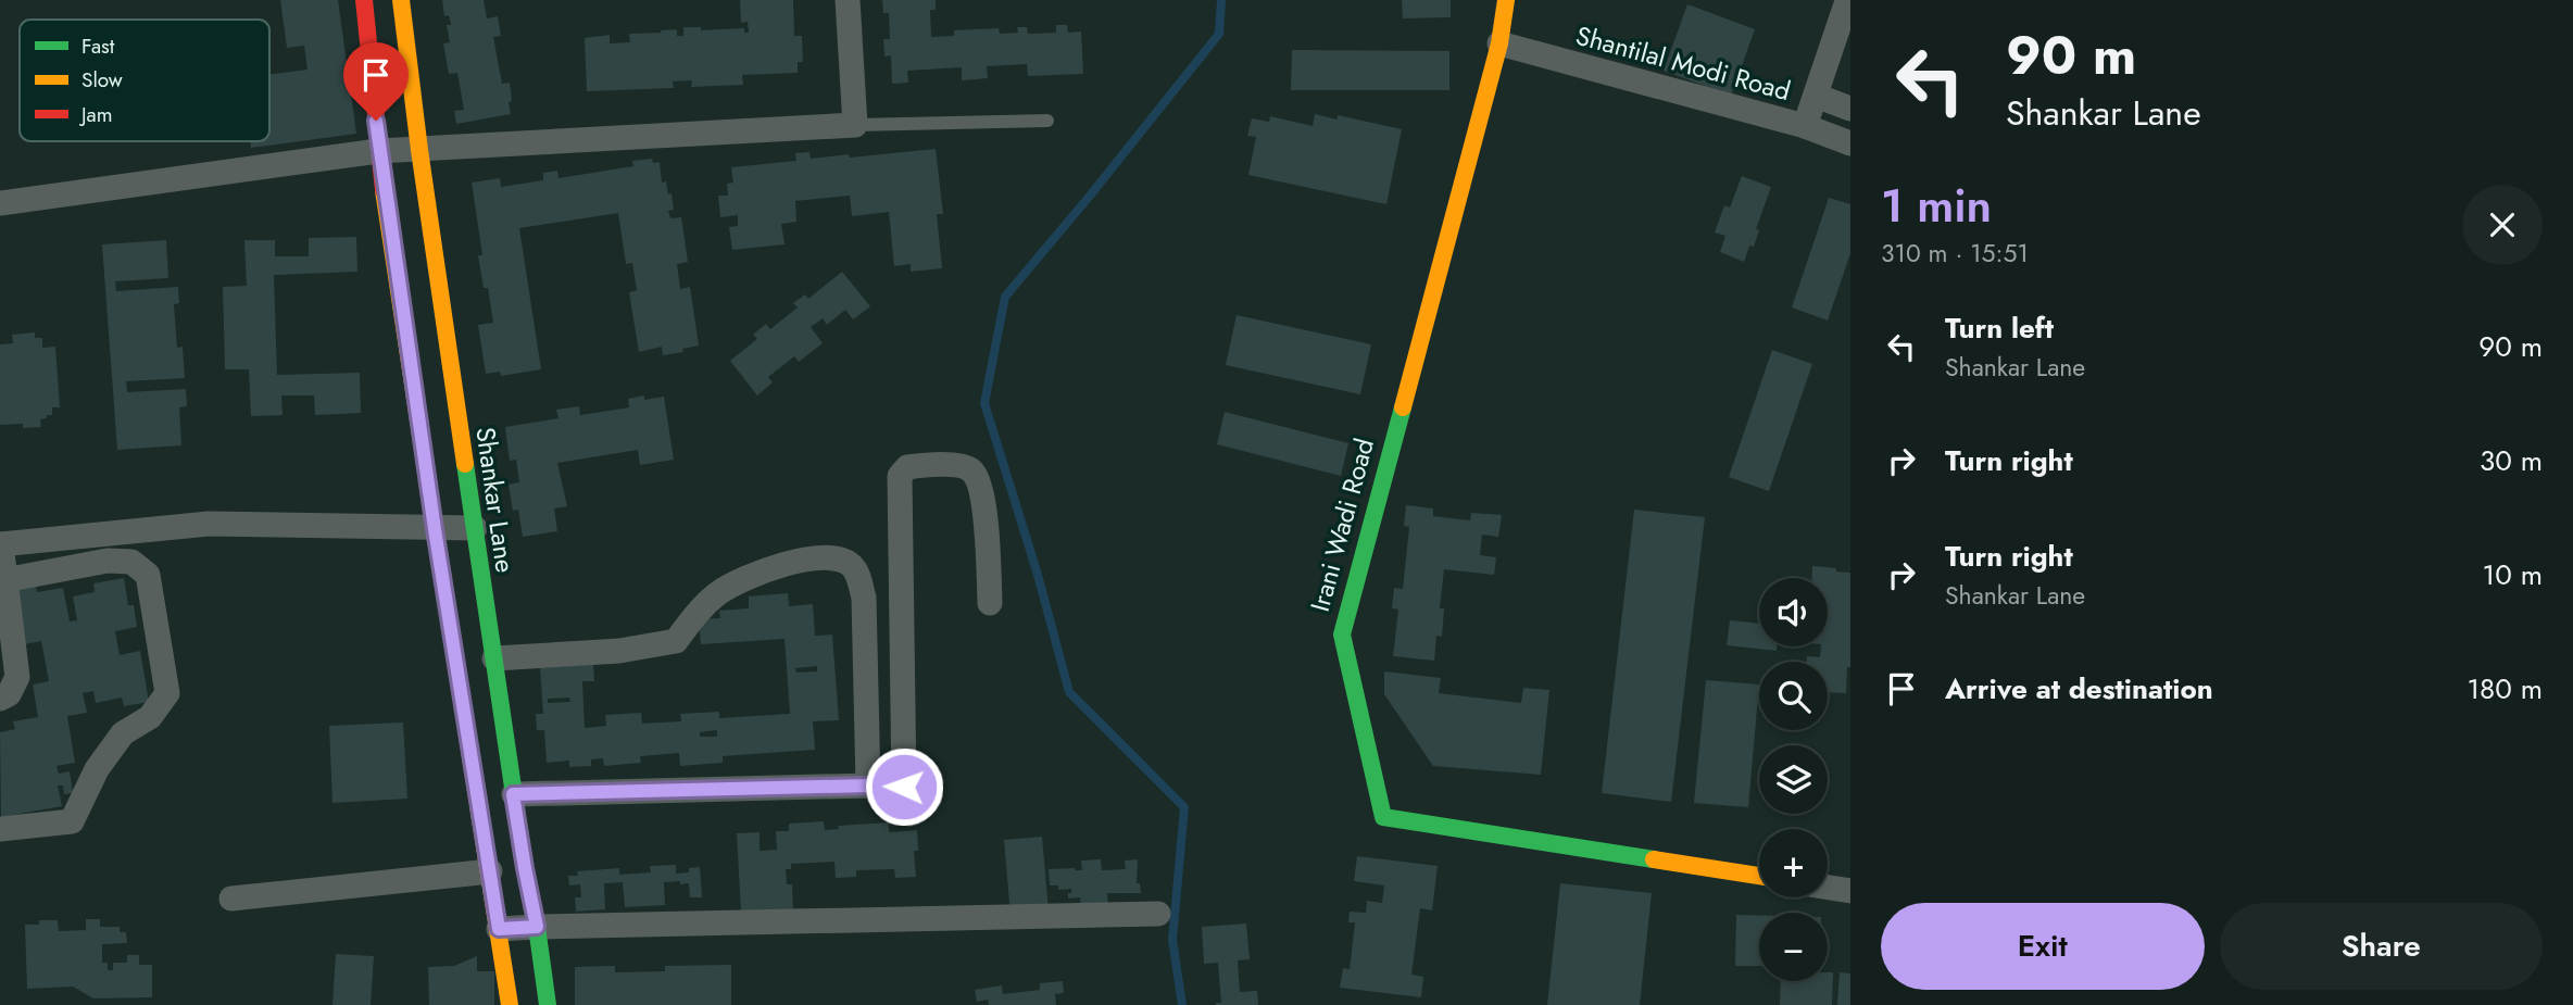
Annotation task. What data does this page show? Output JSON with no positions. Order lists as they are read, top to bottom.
{
  "streets": {
    "street": ["Shantilal Modi Road", "Shankar Lane", "Irani Wadi Road"]
  },
  "crossings": [
    ["Shantilal Modi Road", "Irani Wadi Road"]
  ],
  "legend": ["Fast", "Slow", "Jam"],
  "page": {
    "turn": ["90 m", "Shankar Lane"],
    "heading": ["1 min", "310 m · 15:51"],
    "list": [
      {
        "name": "Turn left",
        "note": "Shankar Lane",
        "value": "90 m"
      },
      {
        "name": "Turn right",
        "value": "30 m"
      },
      {
        "name": "Turn right",
        "note": "Shankar Lane",
        "value": "10 m"
      },
      {
        "name": "Arrive at destination",
        "value": "180 m"
      }
    ],
    "map_buttons": ["+", "−"],
    "buttons": ["Exit", "Share"]
  }
}
